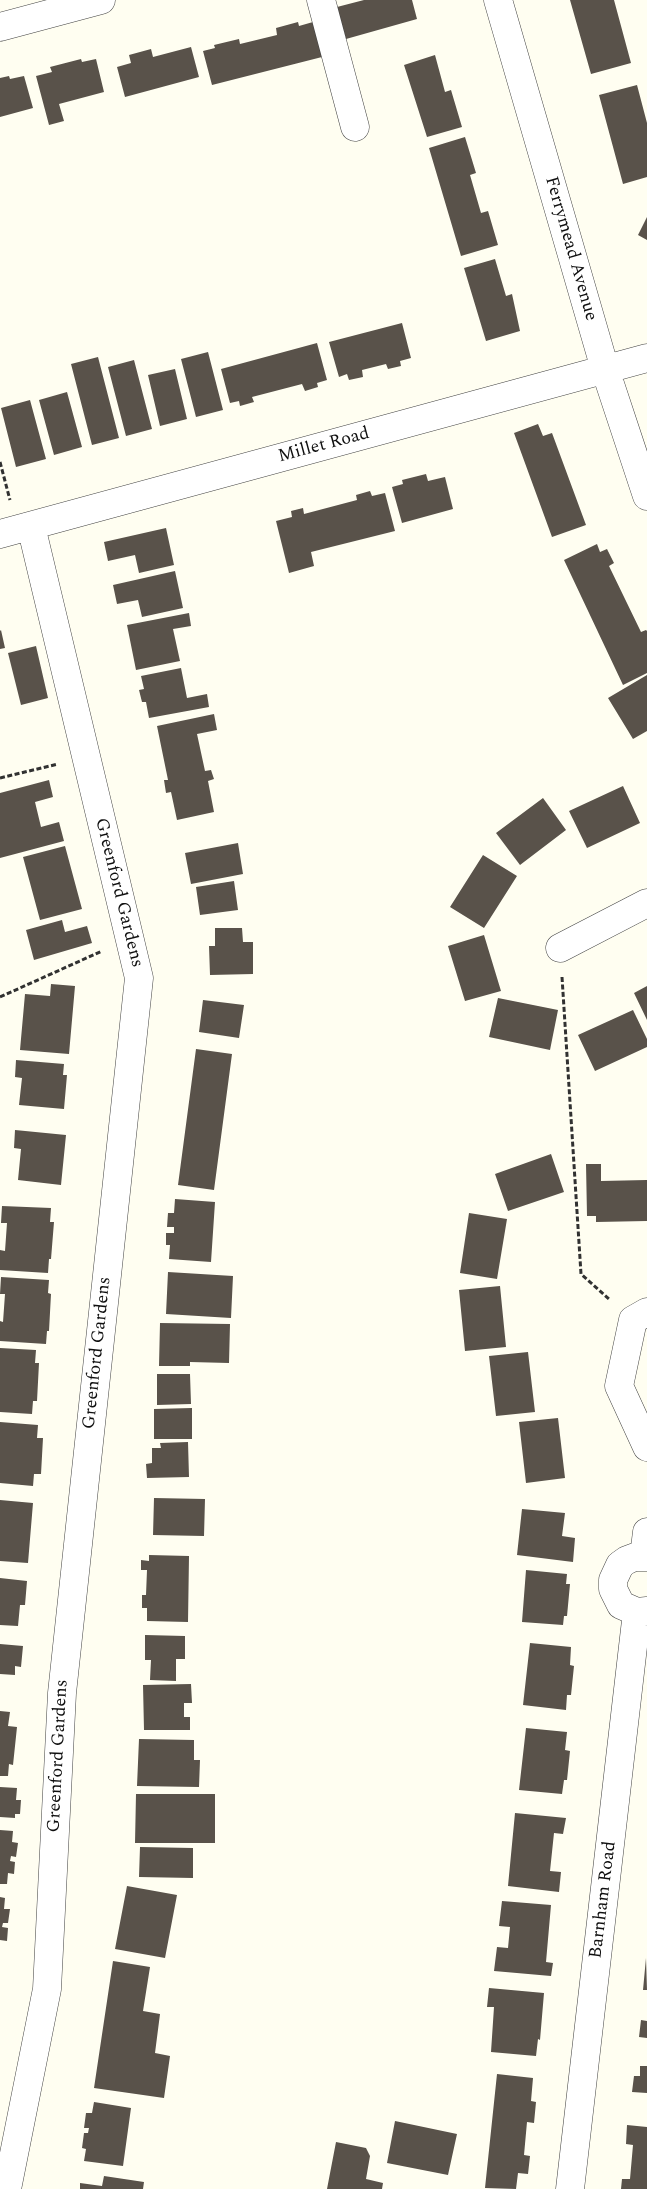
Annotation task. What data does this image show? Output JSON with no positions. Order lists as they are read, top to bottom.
{
  "streets": {
    "street": [
      "Ferrymead Avenue",
      "Millet Road",
      "Greenford Gardens",
      "Barnham Road"
    ]
  },
  "crossings": [
    ["Ferrymead Avenue", "Millet Road"],
    ["Millet Road", "Greenford Gardens"]
  ]
}
